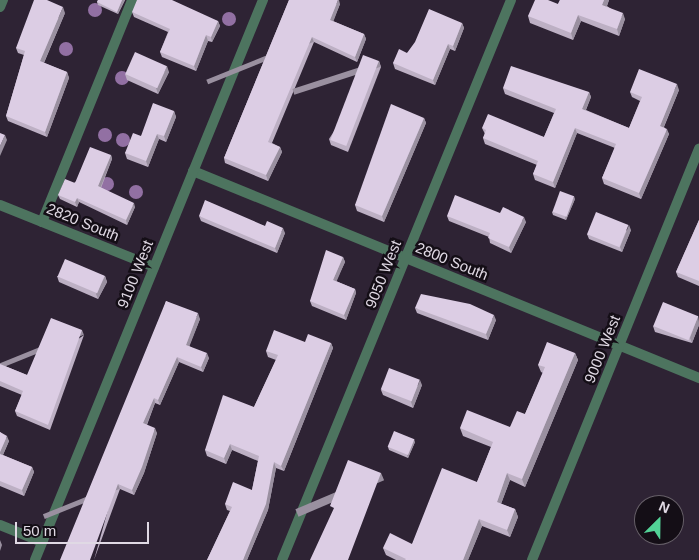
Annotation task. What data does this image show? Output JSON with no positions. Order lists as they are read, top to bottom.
{
  "streets": {
    "street": [
      "2820 South",
      "2800 South",
      "9100 West",
      "9050 West",
      "9000 West"
    ]
  },
  "crossings": [
    ["2820 South", "9100 West"],
    ["2800 South", "9100 West"],
    ["2800 South", "9050 West"],
    ["2800 South", "9000 West"]
  ],
  "scale_bar": "50 m",
  "north": "top right"
}
